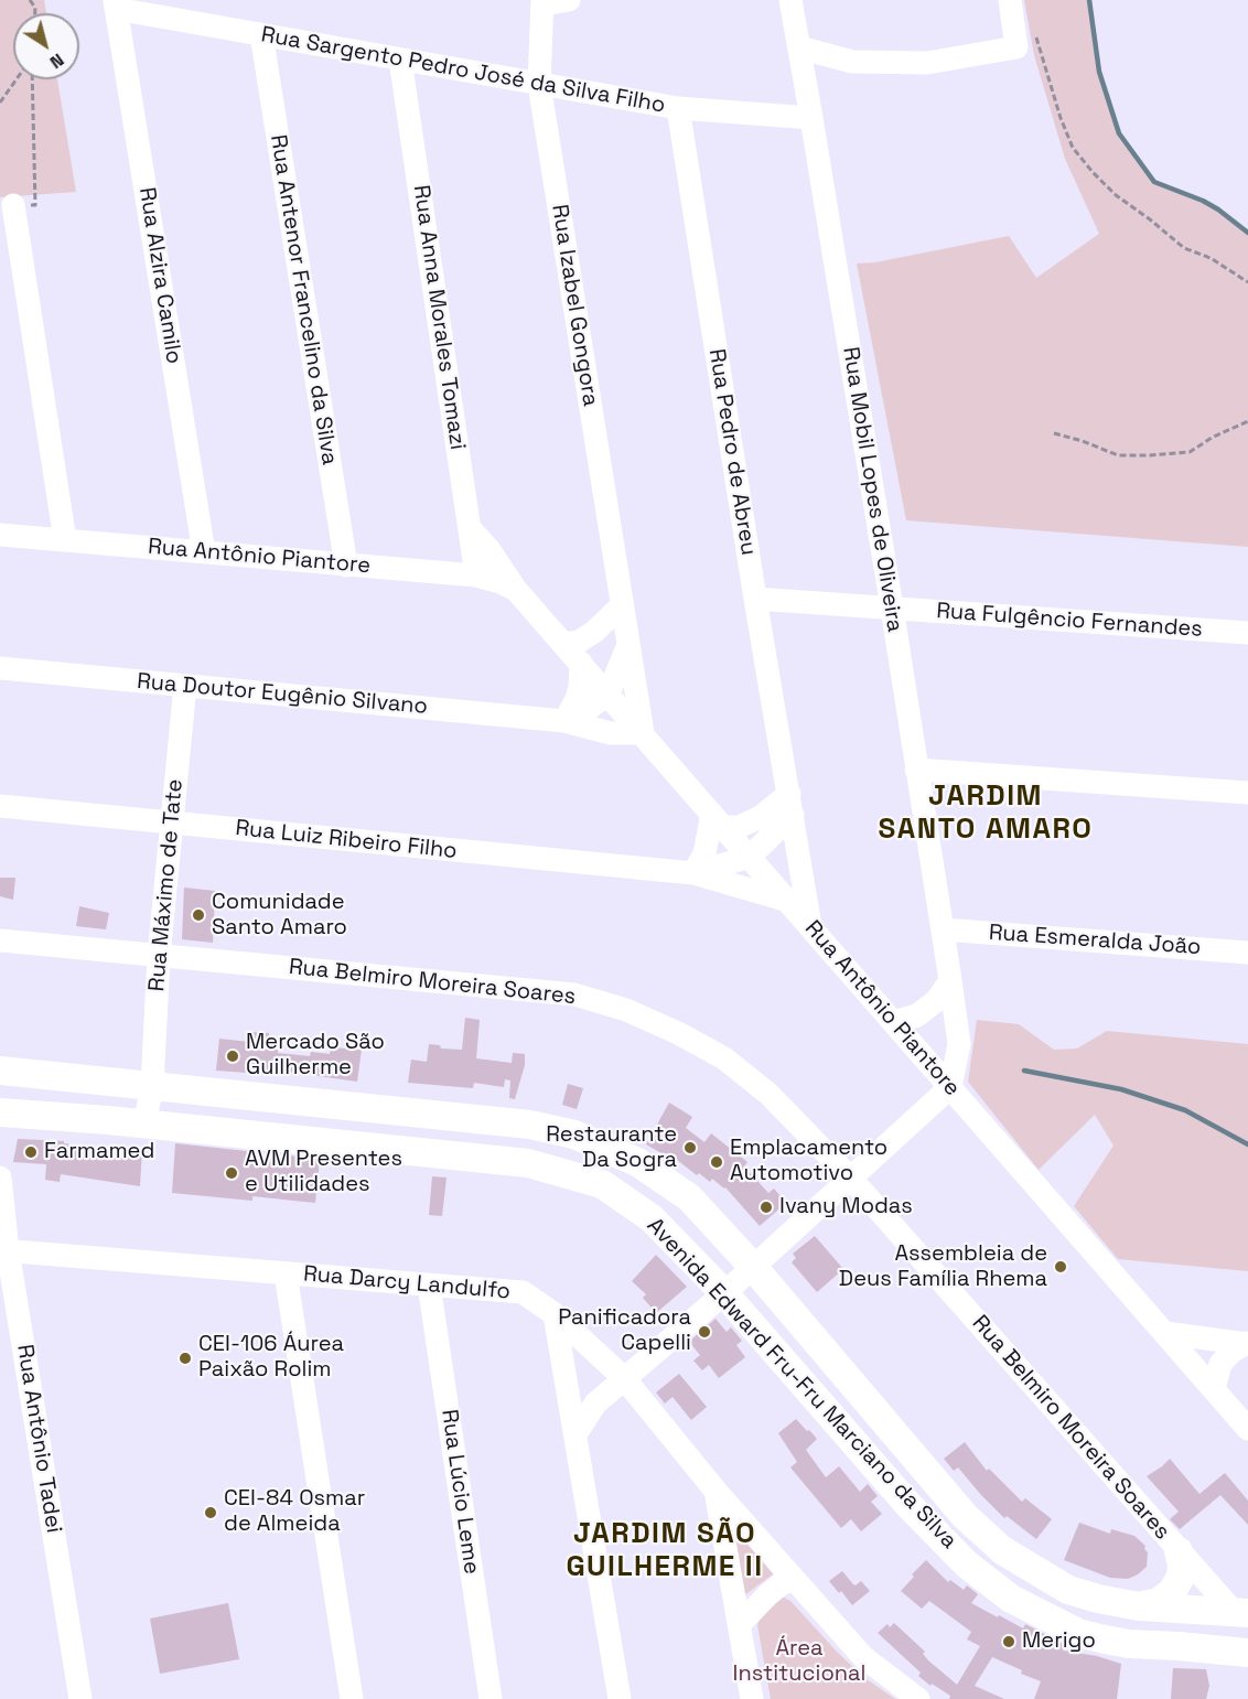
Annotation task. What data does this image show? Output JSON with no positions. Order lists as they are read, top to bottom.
{
  "streets": {
    "main road": ["Avenida Edward Fru-Fru Marciano da Silva"],
    "street": [
      "Rua Sargento Pedro José da Silva Filho",
      "Rua Alzira Camilo",
      "Rua Antenor Francelino da Silva",
      "Rua Izabel Gongora",
      "Rua Anna Morales Tomazi",
      "Rua Pedro de Abreu",
      "Rua Mobil Lopes de Oliveira",
      "Rua Antônio Piantore",
      "Rua Fulgêncio Fernandes",
      "Rua Doutor Eugênio Silvano",
      "Rua Luiz Ribeiro Filho",
      "Rua Máximo de Tate",
      "Rua Esmeralda João",
      "Rua Belmiro Moreira Soares",
      "Rua Darcy Landulfo",
      "Rua Antônio Tadei",
      "Rua Lúcio Leme"
    ]
  },
  "crossings": [
    ["Rua Sargento Pedro José da Silva Filho", "Rua Alzira Camilo"],
    ["Rua Sargento Pedro José da Silva Filho", "Rua Antenor Francelino da Silva"],
    ["Rua Sargento Pedro José da Silva Filho", "Rua Izabel Gongora"],
    ["Rua Sargento Pedro José da Silva Filho", "Rua Anna Morales Tomazi"],
    ["Rua Sargento Pedro José da Silva Filho", "Rua Pedro de Abreu"],
    ["Rua Sargento Pedro José da Silva Filho", "Rua Mobil Lopes de Oliveira"],
    ["Rua Alzira Camilo", "Rua Antônio Piantore"],
    ["Rua Antenor Francelino da Silva", "Rua Antônio Piantore"],
    ["Rua Izabel Gongora", "Rua Antônio Piantore"],
    ["Rua Izabel Gongora", "Rua Doutor Eugênio Silvano"],
    ["Rua Anna Morales Tomazi", "Rua Antônio Piantore"],
    ["Rua Pedro de Abreu", "Rua Antônio Piantore"],
    ["Rua Pedro de Abreu", "Rua Fulgêncio Fernandes"],
    ["Rua Mobil Lopes de Oliveira", "Rua Antônio Piantore"],
    ["Rua Mobil Lopes de Oliveira", "Rua Fulgêncio Fernandes"],
    ["Rua Mobil Lopes de Oliveira", "Rua Esmeralda João"],
    ["Rua Antônio Piantore", "Rua Doutor Eugênio Silvano"],
    ["Rua Antônio Piantore", "Rua Luiz Ribeiro Filho"],
    ["Rua Doutor Eugênio Silvano", "Rua Máximo de Tate"],
    ["Rua Luiz Ribeiro Filho", "Rua Máximo de Tate"],
    ["Rua Máximo de Tate", "Rua Belmiro Moreira Soares"],
    ["Rua Máximo de Tate", "Avenida Edward Fru-Fru Marciano da Silva"],
    ["Rua Belmiro Moreira Soares", "Avenida Edward Fru-Fru Marciano da Silva"],
    ["Rua Darcy Landulfo", "Rua Antônio Tadei"],
    ["Rua Darcy Landulfo", "Rua Lúcio Leme"]
  ],
  "districts": ["JARDIM SANTO AMARO", "JARDIM SÃO GUILHERME II"],
  "parks": ["Área Institucional"],
  "places": [
    "Comunidade Santo Amaro",
    "Mercado São Guilherme",
    "Restaurante Da Sogra",
    "Farmamed",
    "Emplacamento Automotivo",
    "AVM Presentes e Utilidades",
    "Ivany Modas",
    "Assembleia de Deus Família Rhema",
    "Panificadora Capelli",
    "CEI-106 Áurea Paixão Rolim",
    "CEI-84 Osmar de Almeida",
    "Merigo"
  ],
  "north": "bottom right"
}
